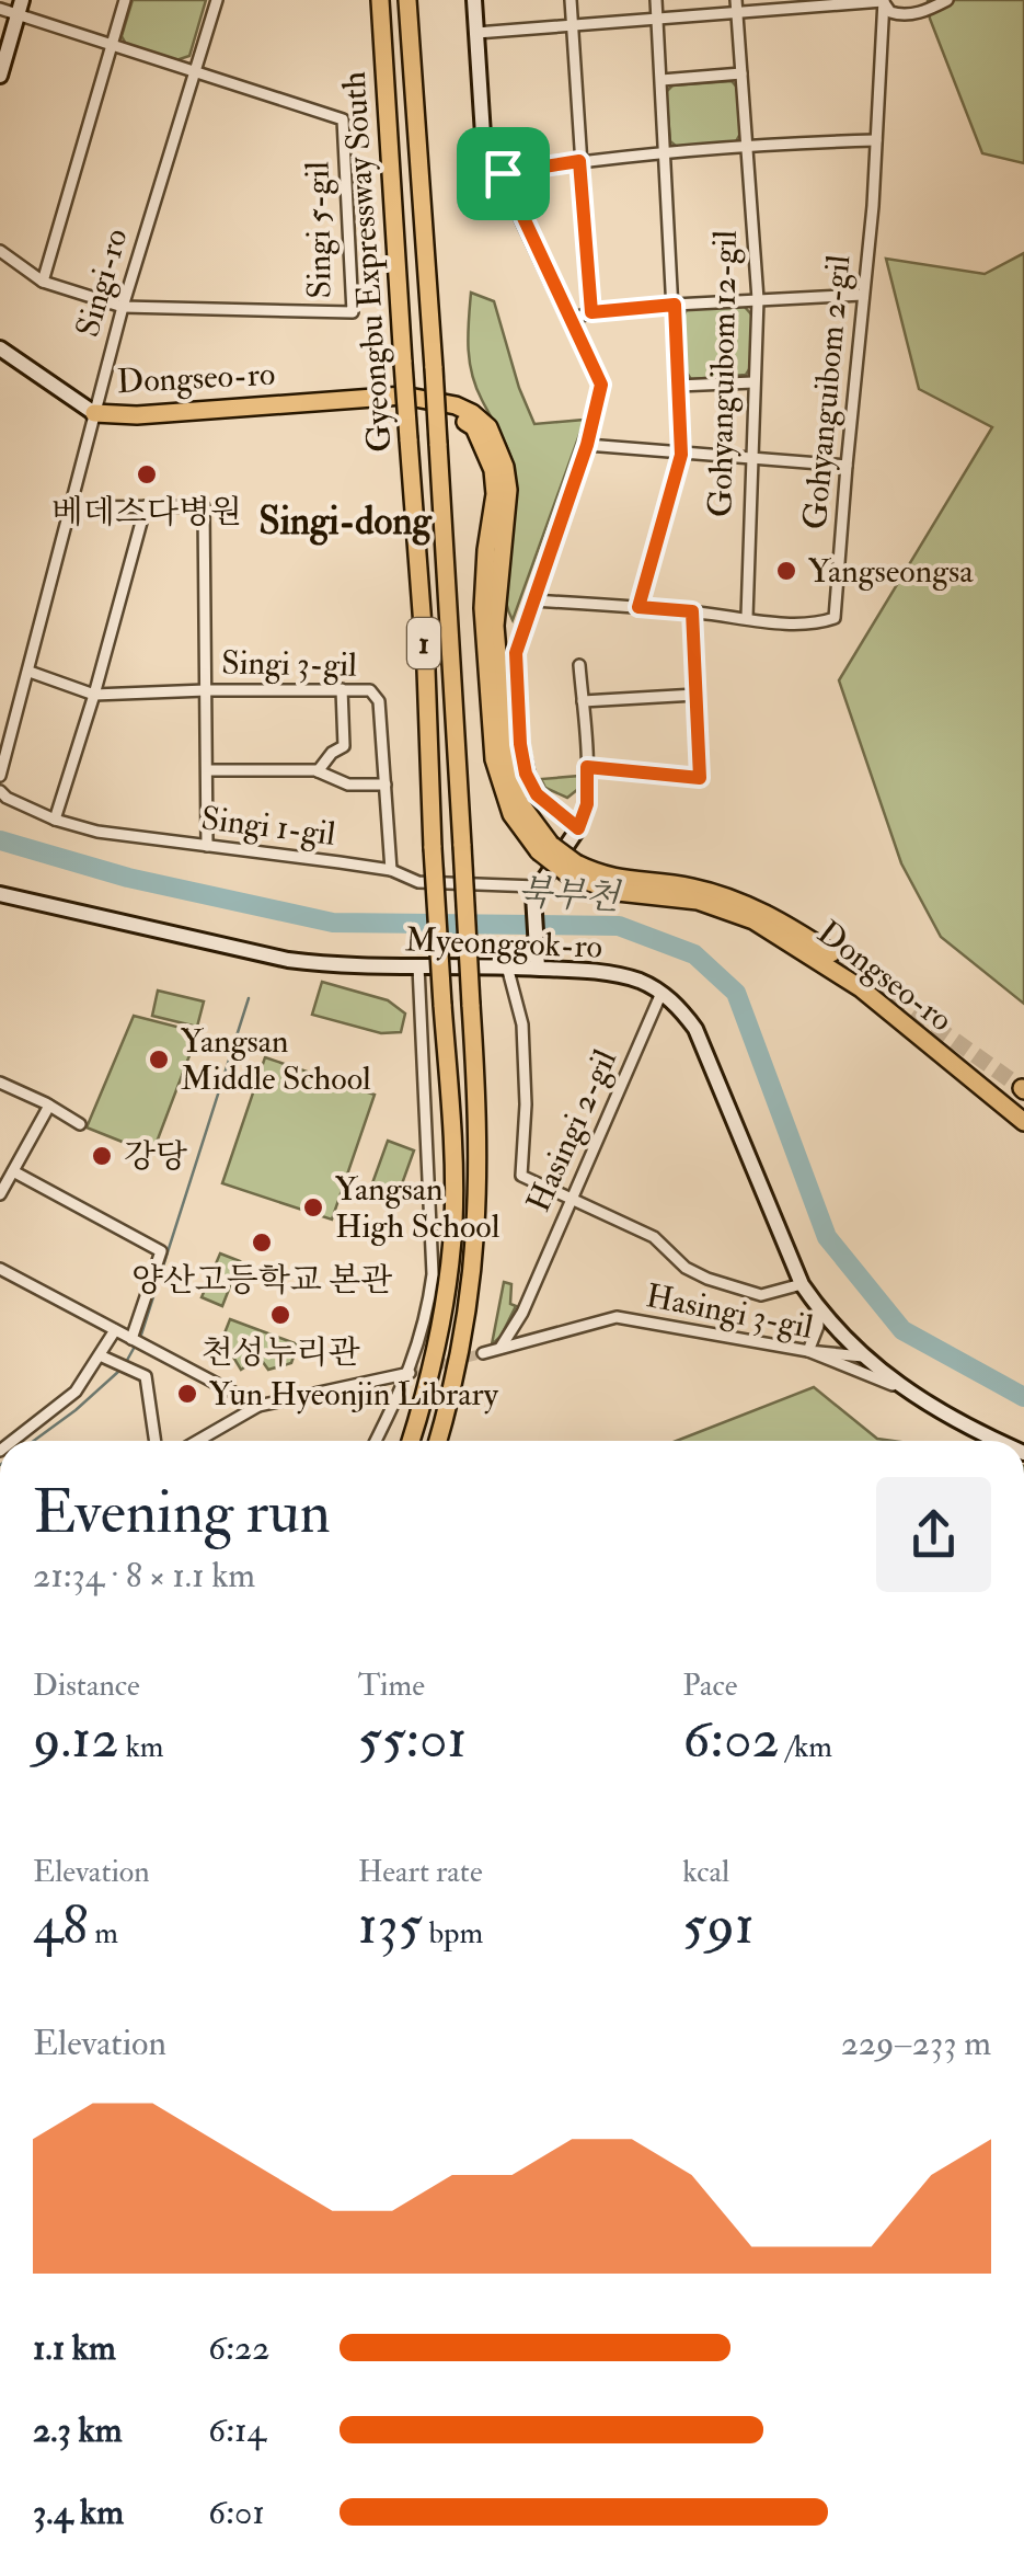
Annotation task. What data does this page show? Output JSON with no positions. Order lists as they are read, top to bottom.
{
  "streets": {
    "highway": ["Gyeongbu Expressway South", "Dongseo-ro", "1"],
    "main road": ["Myeonggok-ro"],
    "street": [
      "Singi 5-gil",
      "Singi-ro",
      "Gohyanguibom 12-gil",
      "Gohyanguibom 2-gil",
      "Singi 3-gil",
      "Singi 1-gil",
      "Hasingi 2-gil",
      "Hasingi 3-gil"
    ]
  },
  "crossings": [
    ["Singi 5-gil", "Singi-ro"],
    ["Singi-ro", "Dongseo-ro"],
    ["Singi-ro", "Singi 3-gil"],
    ["Gohyanguibom 12-gil", "Gohyanguibom 2-gil"],
    ["Singi 3-gil", "Singi 1-gil"],
    ["Myeonggok-ro", "Hasingi 2-gil"],
    ["Myeonggok-ro", "Hasingi 3-gil"],
    ["Hasingi 2-gil", "Hasingi 3-gil"]
  ],
  "districts": ["Singi-dong"],
  "water": ["북부천"],
  "places": [
    "베데스다병원",
    "Yangseongsa",
    "Yangsan Middle School",
    "강당",
    "Yangsan High School",
    "양산고등학교 본관",
    "천성누리관",
    "Yun Hyeonjin Library"
  ],
  "page": {
    "heading": ["Evening run", "21:34 · 8 × 1.1 km"],
    "stats": [
      ["Distance", "9.12 km"],
      ["Time", "55:01"],
      ["Pace", "6:02 /km"],
      ["Elevation", "48 m"],
      ["Heart rate", "135 bpm"],
      ["kcal", "591"]
    ],
    "chart": ["Elevation", "229–233 m"],
    "list": [
      {
        "name": "1.1 km",
        "note": "6:22"
      },
      {
        "name": "2.3 km",
        "note": "6:14"
      },
      {
        "name": "3.4 km",
        "note": "6:01"
      }
    ]
  }
}
